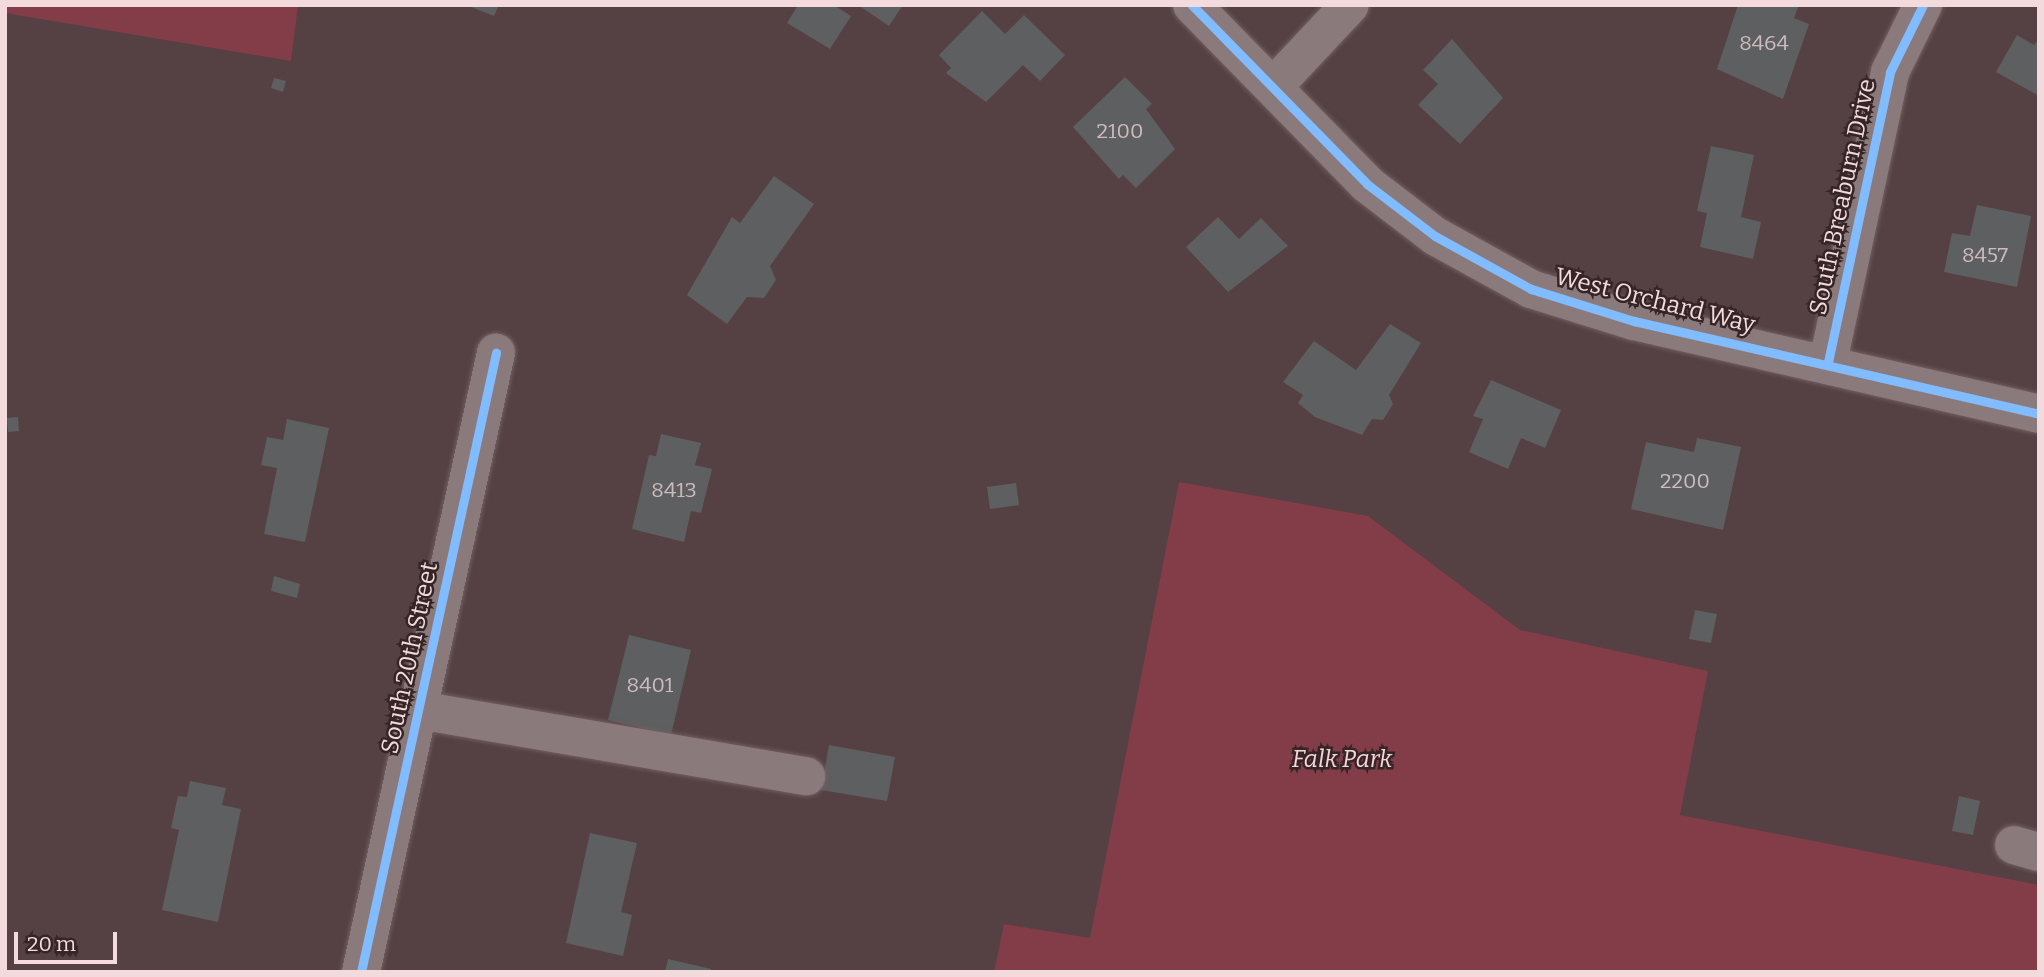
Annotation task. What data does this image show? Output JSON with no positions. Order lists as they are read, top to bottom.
{
  "streets": {
    "street": ["South Breaburn Drive", "West Orchard Way", "South 20th Street"]
  },
  "crossings": [
    ["South Breaburn Drive", "West Orchard Way"]
  ],
  "parks": ["Falk Park"],
  "house_numbers": [
    "8464",
    "2100",
    "8457",
    "2200",
    "8413",
    "8401"
  ],
  "scale_bar": "20 m"
}
